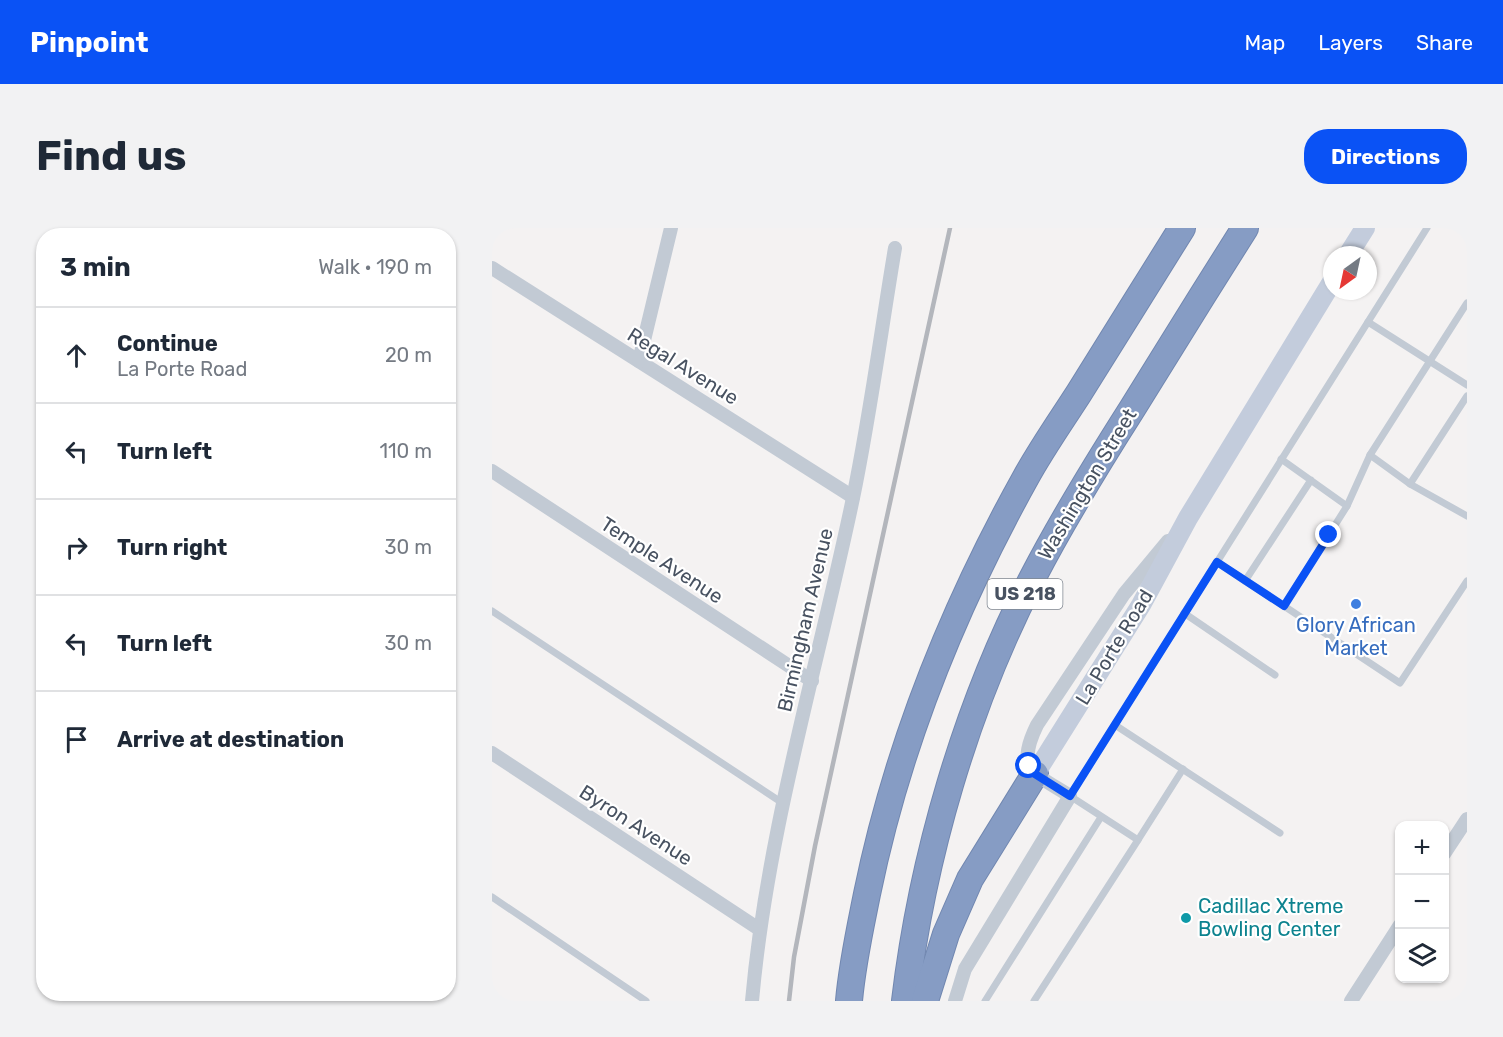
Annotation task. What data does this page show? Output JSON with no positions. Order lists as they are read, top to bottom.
{
  "streets": {
    "highway": ["Washington Street", "US 218"],
    "street": [
      "Regal Avenue",
      "Temple Avenue",
      "Birmingham Avenue",
      "La Porte Road",
      "Byron Avenue"
    ]
  },
  "crossings": [
    ["Regal Avenue", "Birmingham Avenue"],
    ["Temple Avenue", "Birmingham Avenue"],
    ["Birmingham Avenue", "Byron Avenue"]
  ],
  "places": ["Glory African Market", "Cadillac Xtreme Bowling Center"],
  "north": "bottom left",
  "page": {
    "header": "Pinpoint",
    "nav": ["Map", "Layers", "Share"],
    "buttons": "Directions",
    "title": "Find us",
    "heading": ["3 min", "Walk · 190 m"],
    "list": [
      ["Continue", "La Porte Road", "20 m"],
      ["Turn left", "110 m"],
      ["Turn right", "30 m"],
      ["Turn left", "30 m"],
      "Arrive at destination"
    ],
    "map_buttons": ["+", "−"]
  }
}
